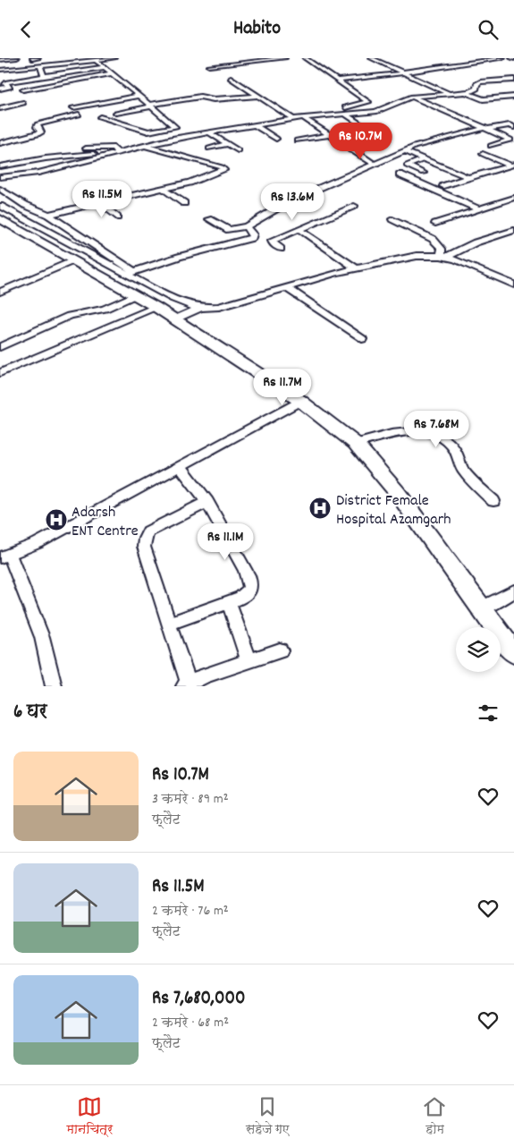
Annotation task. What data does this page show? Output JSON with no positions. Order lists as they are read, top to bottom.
{
  "places": {
    "hospital": ["District Female Hospital Azamgarh", "Adarsh ENT Centre"]
  },
  "page": {
    "header": "Habito",
    "price": [
      "Rs 10.7M",
      "Rs 11.5M",
      "Rs 13.6M",
      "Rs 11.7M",
      "Rs 7.68M",
      "Rs 11.1M"
    ],
    "heading": "6 घर",
    "list": [
      {
        "name": "Rs 10.7M",
        "note": "3 कमरे · 89 m² · फ़्लैट"
      },
      {
        "name": "Rs 11.5M",
        "note": "2 कमरे · 76 m² · फ़्लैट"
      },
      {
        "name": "Rs 7,680,000",
        "note": "2 कमरे · 68 m² · फ़्लैट"
      }
    ],
    "tabs": ["मानचित्र", "सहेजे गए", "होम"]
  }
}
